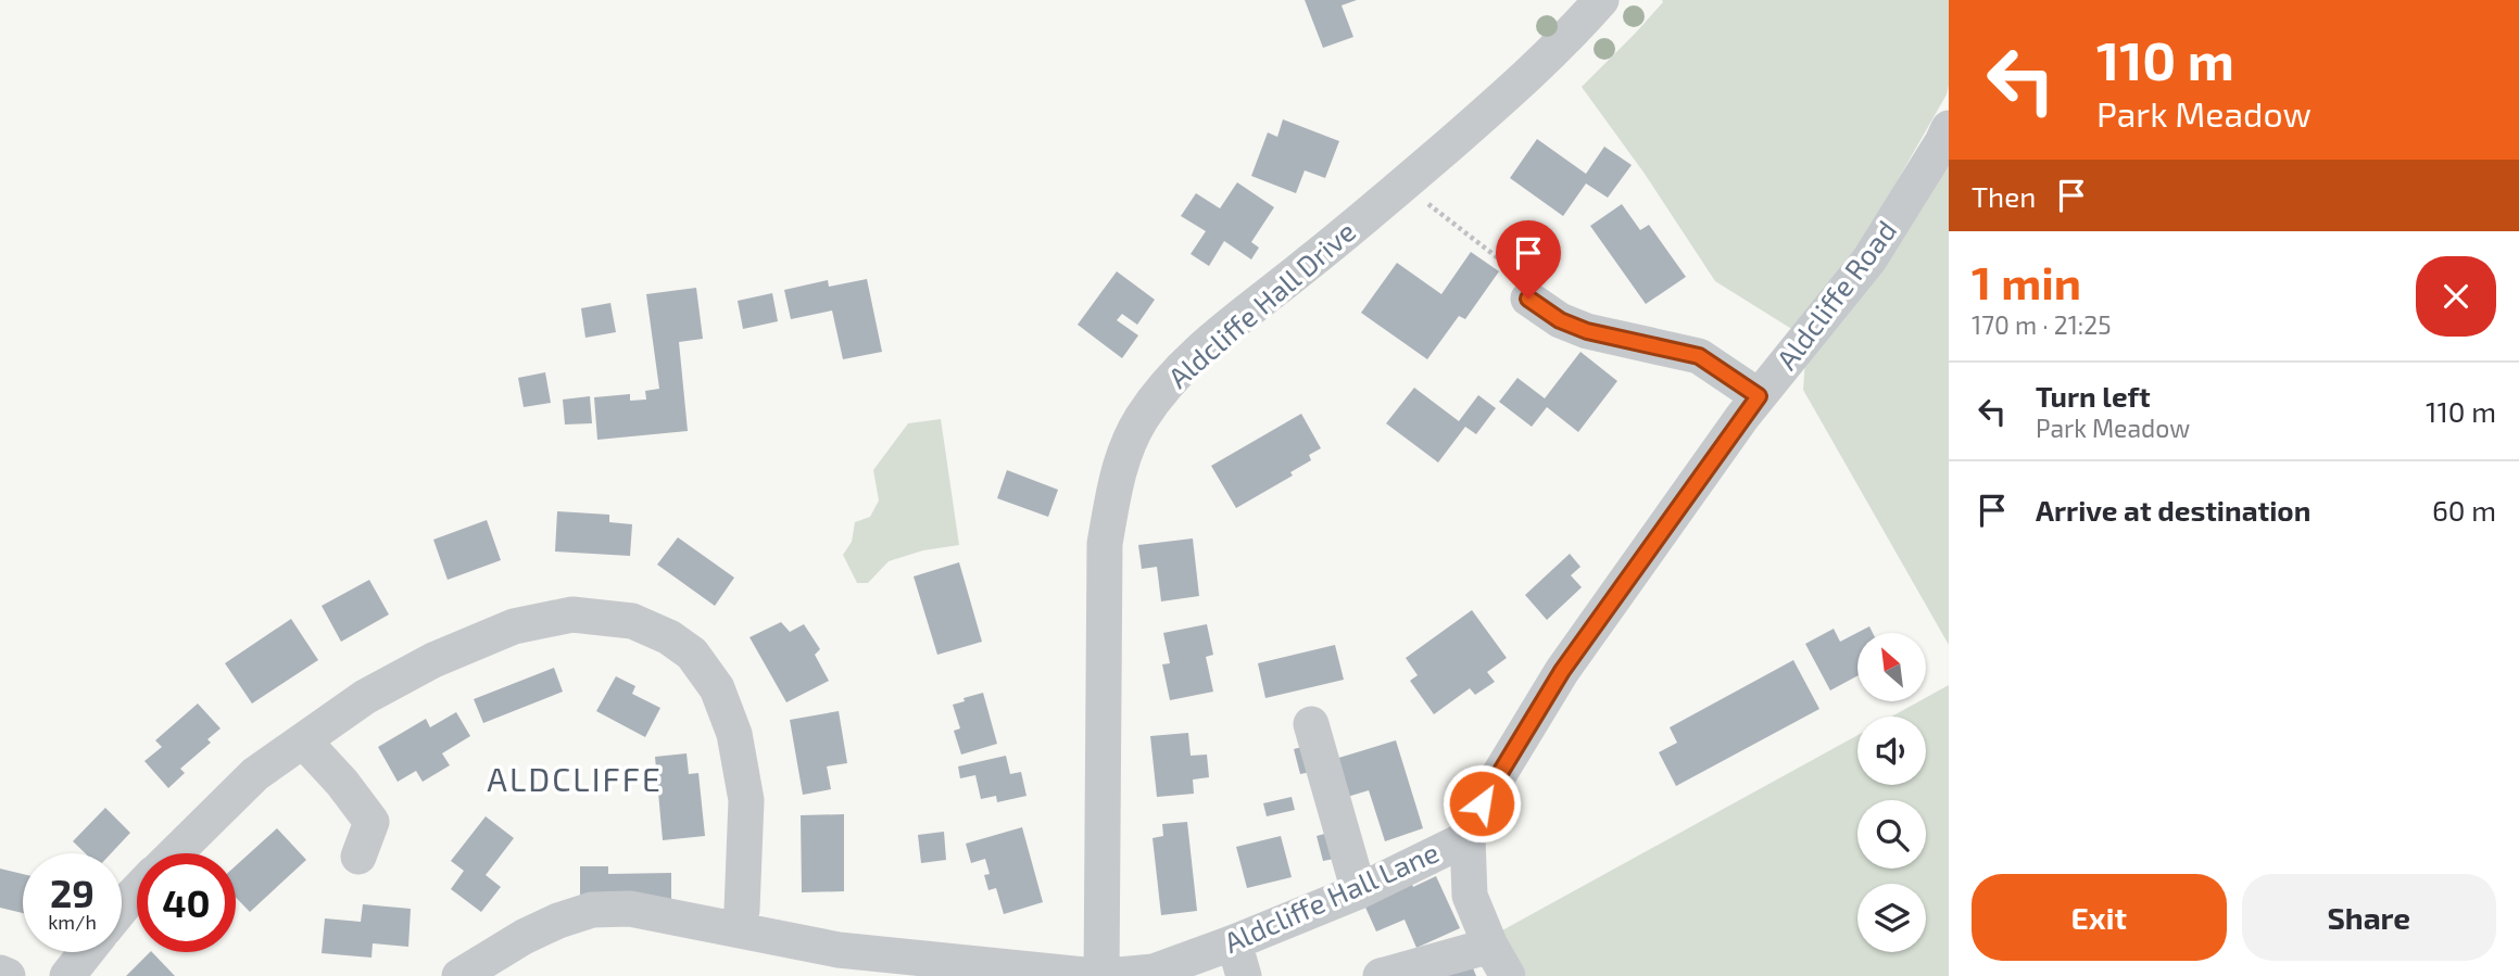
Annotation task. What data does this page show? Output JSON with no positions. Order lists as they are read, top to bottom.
{
  "streets": {
    "street": ["Aldcliffe Road", "Aldcliffe Hall Drive", "Aldcliffe Hall Lane"]
  },
  "crossings": [
    ["Aldcliffe Road", "Aldcliffe Hall Lane"],
    ["Aldcliffe Hall Drive", "Aldcliffe Hall Lane"]
  ],
  "districts": ["ALDCLIFFE"],
  "north": "top left",
  "page": {
    "turn": ["110 m", "Park Meadow"],
    "then": "Then",
    "heading": ["1 min", "170 m · 21:25"],
    "list": [
      {
        "name": "Turn left",
        "note": "Park Meadow",
        "value": "110 m"
      },
      {
        "name": "Arrive at destination",
        "value": "60 m"
      }
    ],
    "speed": "29 km/h",
    "limit": "40",
    "buttons": ["Exit", "Share"]
  }
}
